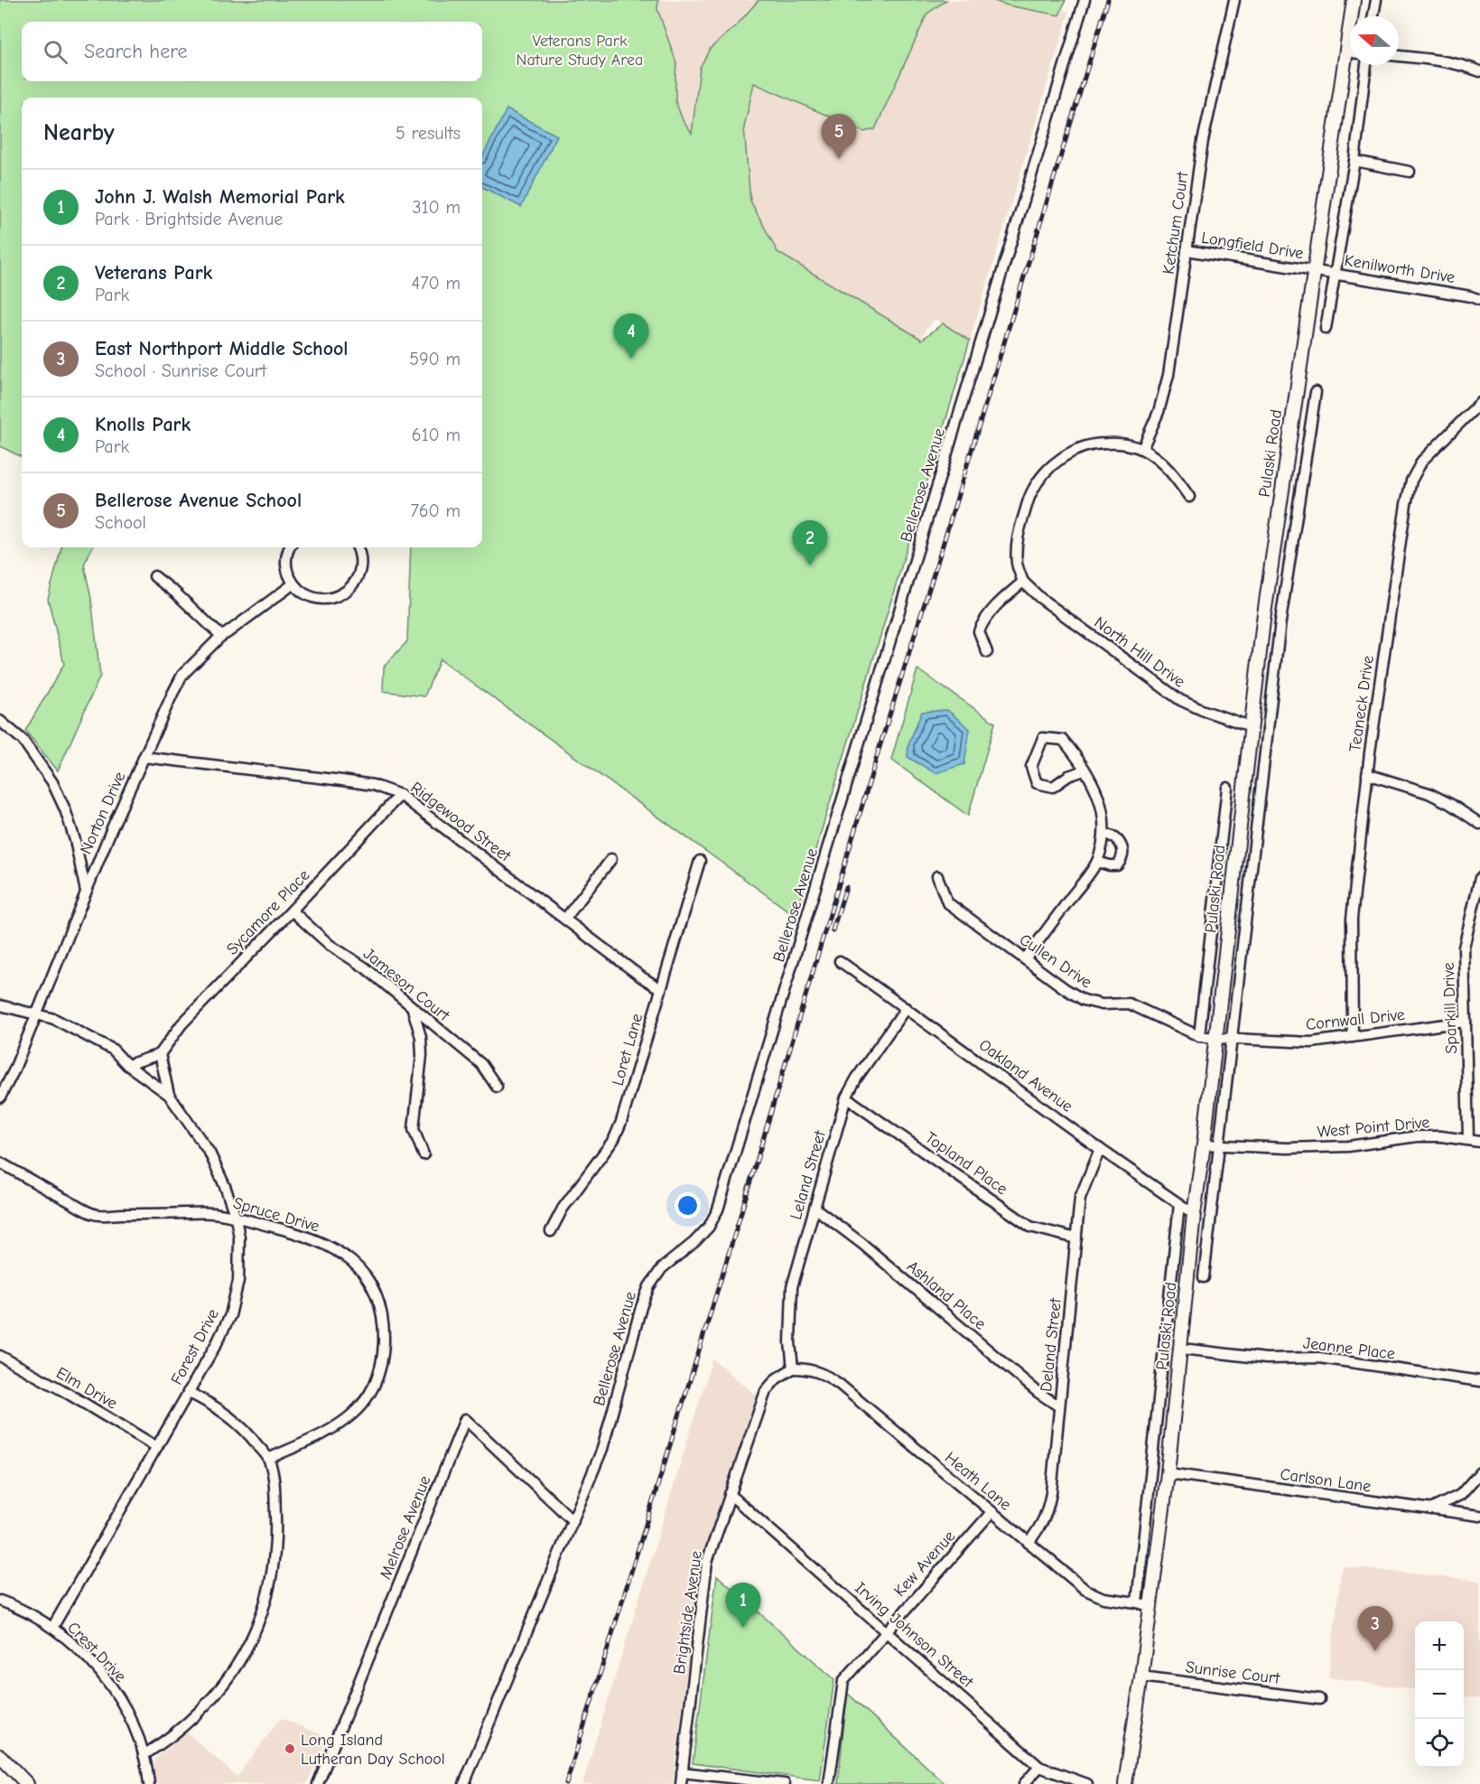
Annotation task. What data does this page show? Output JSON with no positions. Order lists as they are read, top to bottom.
{
  "streets": {
    "main road": ["Pulaski Road"],
    "street": [
      "Ketchum Court",
      "Longfield Drive",
      "Kenilworth Drive",
      "Bellerose Avenue",
      "North Hill Drive",
      "Teaneck Drive",
      "Norton Drive",
      "Ridgewood Street",
      "Sycamore Place",
      "Cullen Drive",
      "Jameson Court",
      "Sparkill Drive",
      "Cornwall Drive",
      "Loret Lane",
      "Oakland Avenue",
      "West Point Drive",
      "Topland Place",
      "Leland Street",
      "Spruce Drive",
      "Ashland Place",
      "Deland Street",
      "Forest Drive",
      "Jeanne Place",
      "Elm Drive",
      "Carlson Lane",
      "Heath Lane",
      "Melrose Avenue",
      "Kew Avenue",
      "Brightside Avenue",
      "Irving Johnson Street",
      "Crest Drive",
      "Sunrise Court"
    ]
  },
  "crossings": [
    ["Ketchum Court", "Longfield Drive"],
    ["Longfield Drive", "Kenilworth Drive"],
    ["Longfield Drive", "Pulaski Road"],
    ["Kenilworth Drive", "Pulaski Road"],
    ["Pulaski Road", "North Hill Drive"],
    ["Pulaski Road", "Cullen Drive"],
    ["Pulaski Road", "Cornwall Drive"],
    ["Pulaski Road", "Oakland Avenue"],
    ["Pulaski Road", "West Point Drive"],
    ["Pulaski Road", "Jeanne Place"],
    ["Pulaski Road", "Carlson Lane"],
    ["Pulaski Road", "Heath Lane"],
    ["Pulaski Road", "Sunrise Court"],
    ["Bellerose Avenue", "Melrose Avenue"],
    ["Teaneck Drive", "Cornwall Drive"],
    ["Norton Drive", "Ridgewood Street"],
    ["Norton Drive", "Forest Drive"],
    ["Ridgewood Street", "Sycamore Place"],
    ["Ridgewood Street", "Loret Lane"],
    ["Sycamore Place", "Jameson Court"],
    ["Cullen Drive", "Cornwall Drive"],
    ["Sparkill Drive", "Cornwall Drive"],
    ["Sparkill Drive", "West Point Drive"],
    ["Oakland Avenue", "Leland Street"],
    ["Oakland Avenue", "Deland Street"],
    ["Topland Place", "Leland Street"],
    ["Topland Place", "Deland Street"],
    ["Leland Street", "Ashland Place"],
    ["Leland Street", "Heath Lane"],
    ["Leland Street", "Brightside Avenue"],
    ["Spruce Drive", "Forest Drive"],
    ["Ashland Place", "Deland Street"],
    ["Deland Street", "Heath Lane"],
    ["Forest Drive", "Elm Drive"],
    ["Forest Drive", "Crest Drive"],
    ["Heath Lane", "Kew Avenue"],
    ["Heath Lane", "Brightside Avenue"],
    ["Kew Avenue", "Irving Johnson Street"],
    ["Brightside Avenue", "Irving Johnson Street"]
  ],
  "parks": ["Veterans Park Nature Study Area"],
  "places": ["Long Island Lutheran Day School"],
  "north": "left",
  "page": {
    "search": "Search here",
    "heading": ["Nearby", "5 results"],
    "pins": [
      "5",
      "4",
      "2",
      "1",
      "3"
    ],
    "list": [
      {
        "mark": "1",
        "name": "John J. Walsh Memorial Park",
        "note": "Park · Brightside Avenue",
        "value": "310 m"
      },
      {
        "mark": "2",
        "name": "Veterans Park",
        "note": "Park",
        "value": "470 m"
      },
      {
        "mark": "3",
        "name": "East Northport Middle School",
        "note": "School · Sunrise Court",
        "value": "590 m"
      },
      {
        "mark": "4",
        "name": "Knolls Park",
        "note": "Park",
        "value": "610 m"
      },
      {
        "mark": "5",
        "name": "Bellerose Avenue School",
        "note": "School",
        "value": "760 m"
      }
    ],
    "map_buttons": ["+", "−"]
  }
}
